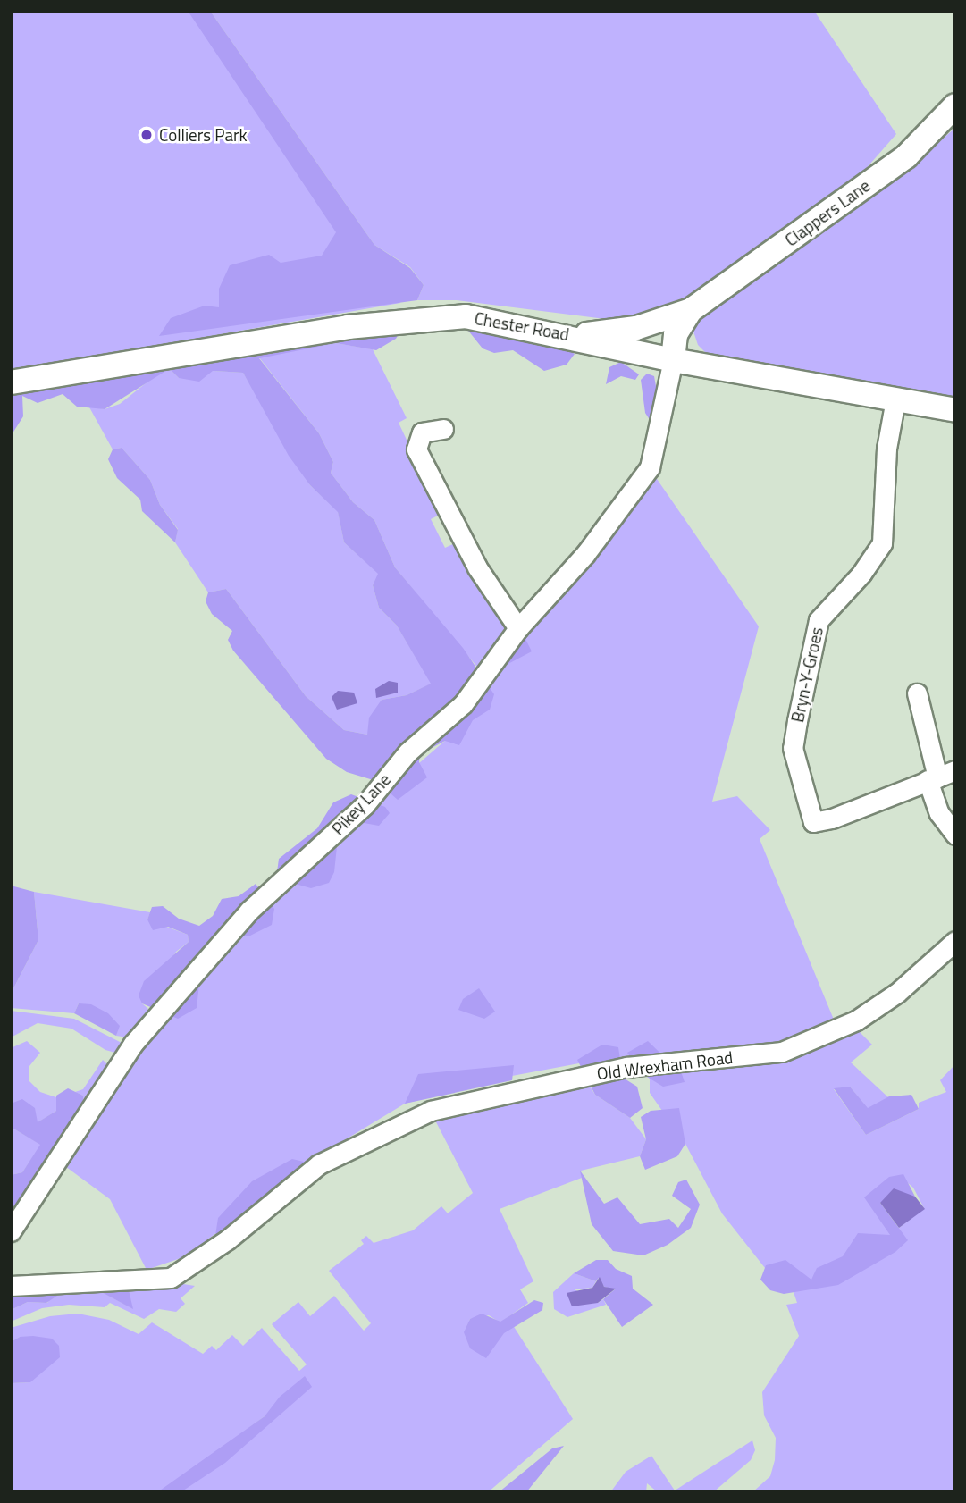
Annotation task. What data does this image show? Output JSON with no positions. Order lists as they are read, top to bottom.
{
  "streets": {
    "main road": ["Clappers Lane", "Chester Road"],
    "street": ["Bryn-Y-Groes", "Pikey Lane", "Old Wrexham Road"]
  },
  "crossings": [
    ["Clappers Lane", "Chester Road"],
    ["Clappers Lane", "Pikey Lane"],
    ["Chester Road", "Bryn-Y-Groes"],
    ["Chester Road", "Pikey Lane"]
  ],
  "places": ["Colliers Park"]
}
